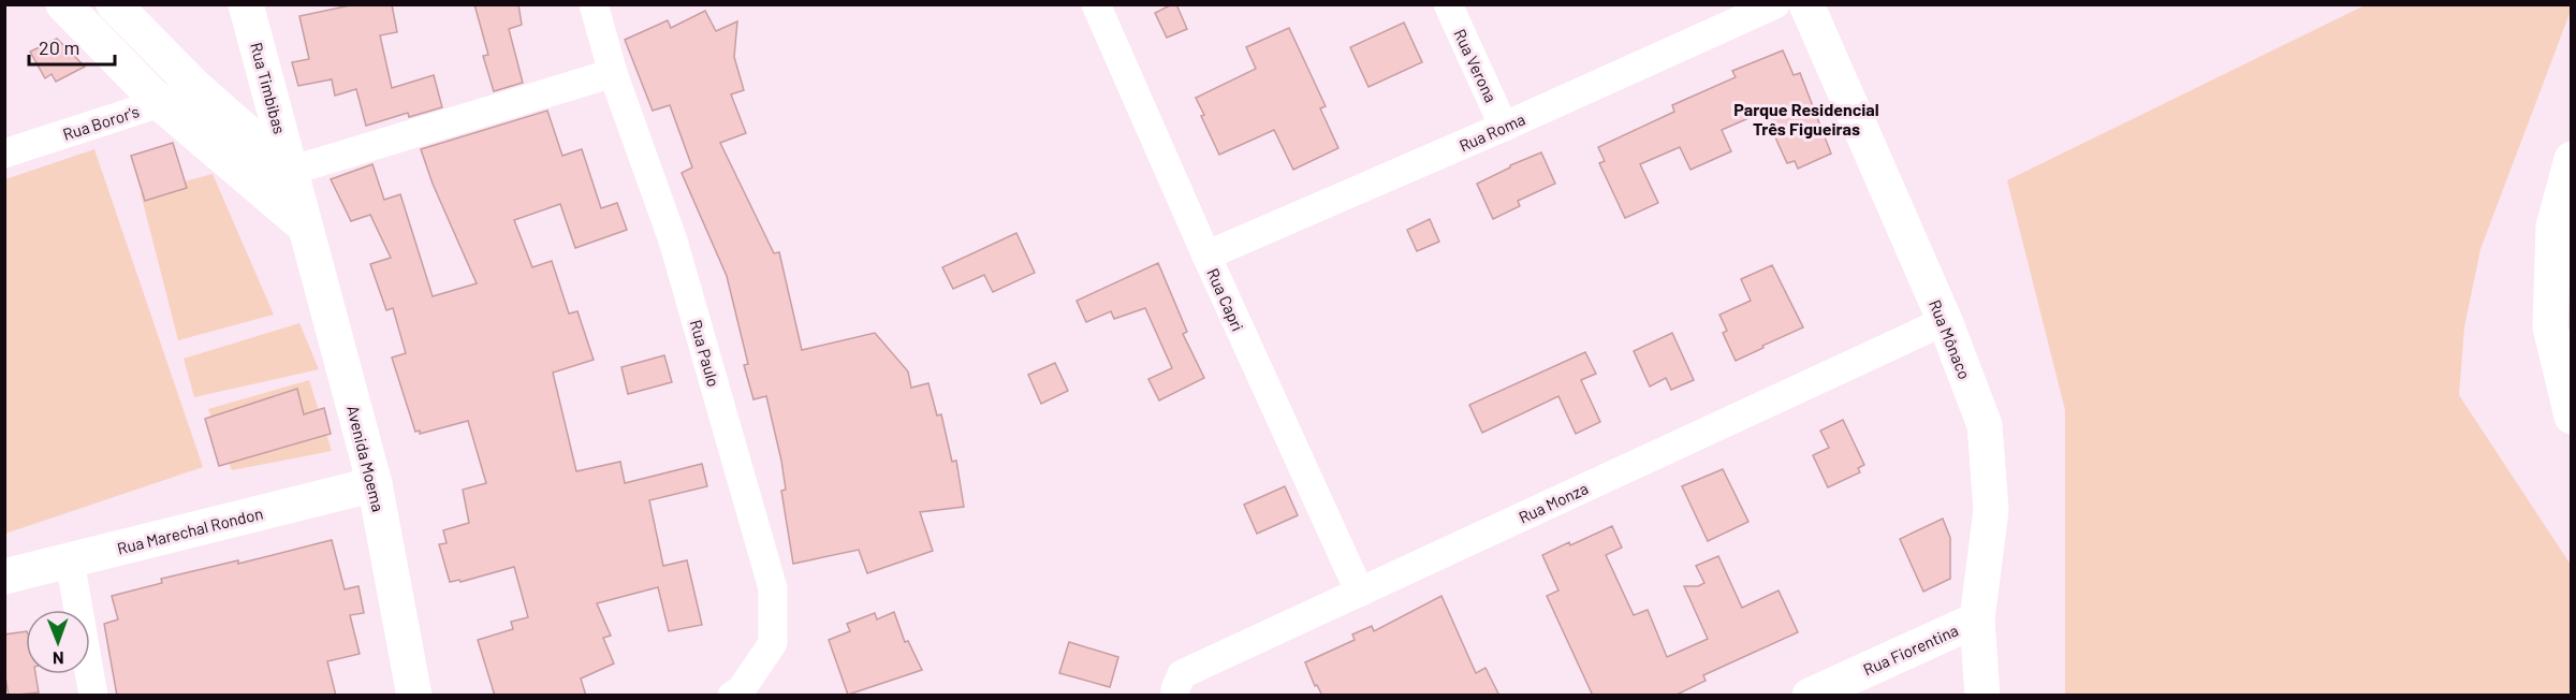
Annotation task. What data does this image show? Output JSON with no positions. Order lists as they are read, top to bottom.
{
  "streets": {
    "street": [
      "Rua Verona",
      "Rua Timbibas",
      "Rua Boror's",
      "Rua Roma",
      "Rua Capri",
      "Rua Mônaco",
      "Rua Paulo",
      "Avenida Moema",
      "Rua Monza",
      "Rua Marechal Rondon",
      "Rua Fiorentina"
    ]
  },
  "crossings": [
    ["Rua Verona", "Rua Roma"],
    ["Rua Timbibas", "Avenida Moema"],
    ["Rua Roma", "Rua Capri"],
    ["Rua Capri", "Rua Monza"],
    ["Rua Mônaco", "Rua Monza"],
    ["Rua Mônaco", "Rua Fiorentina"],
    ["Avenida Moema", "Rua Marechal Rondon"]
  ],
  "districts": ["Parque Residencial Três Figueiras"],
  "scale_bar": "20 m",
  "north": "bottom"
}
